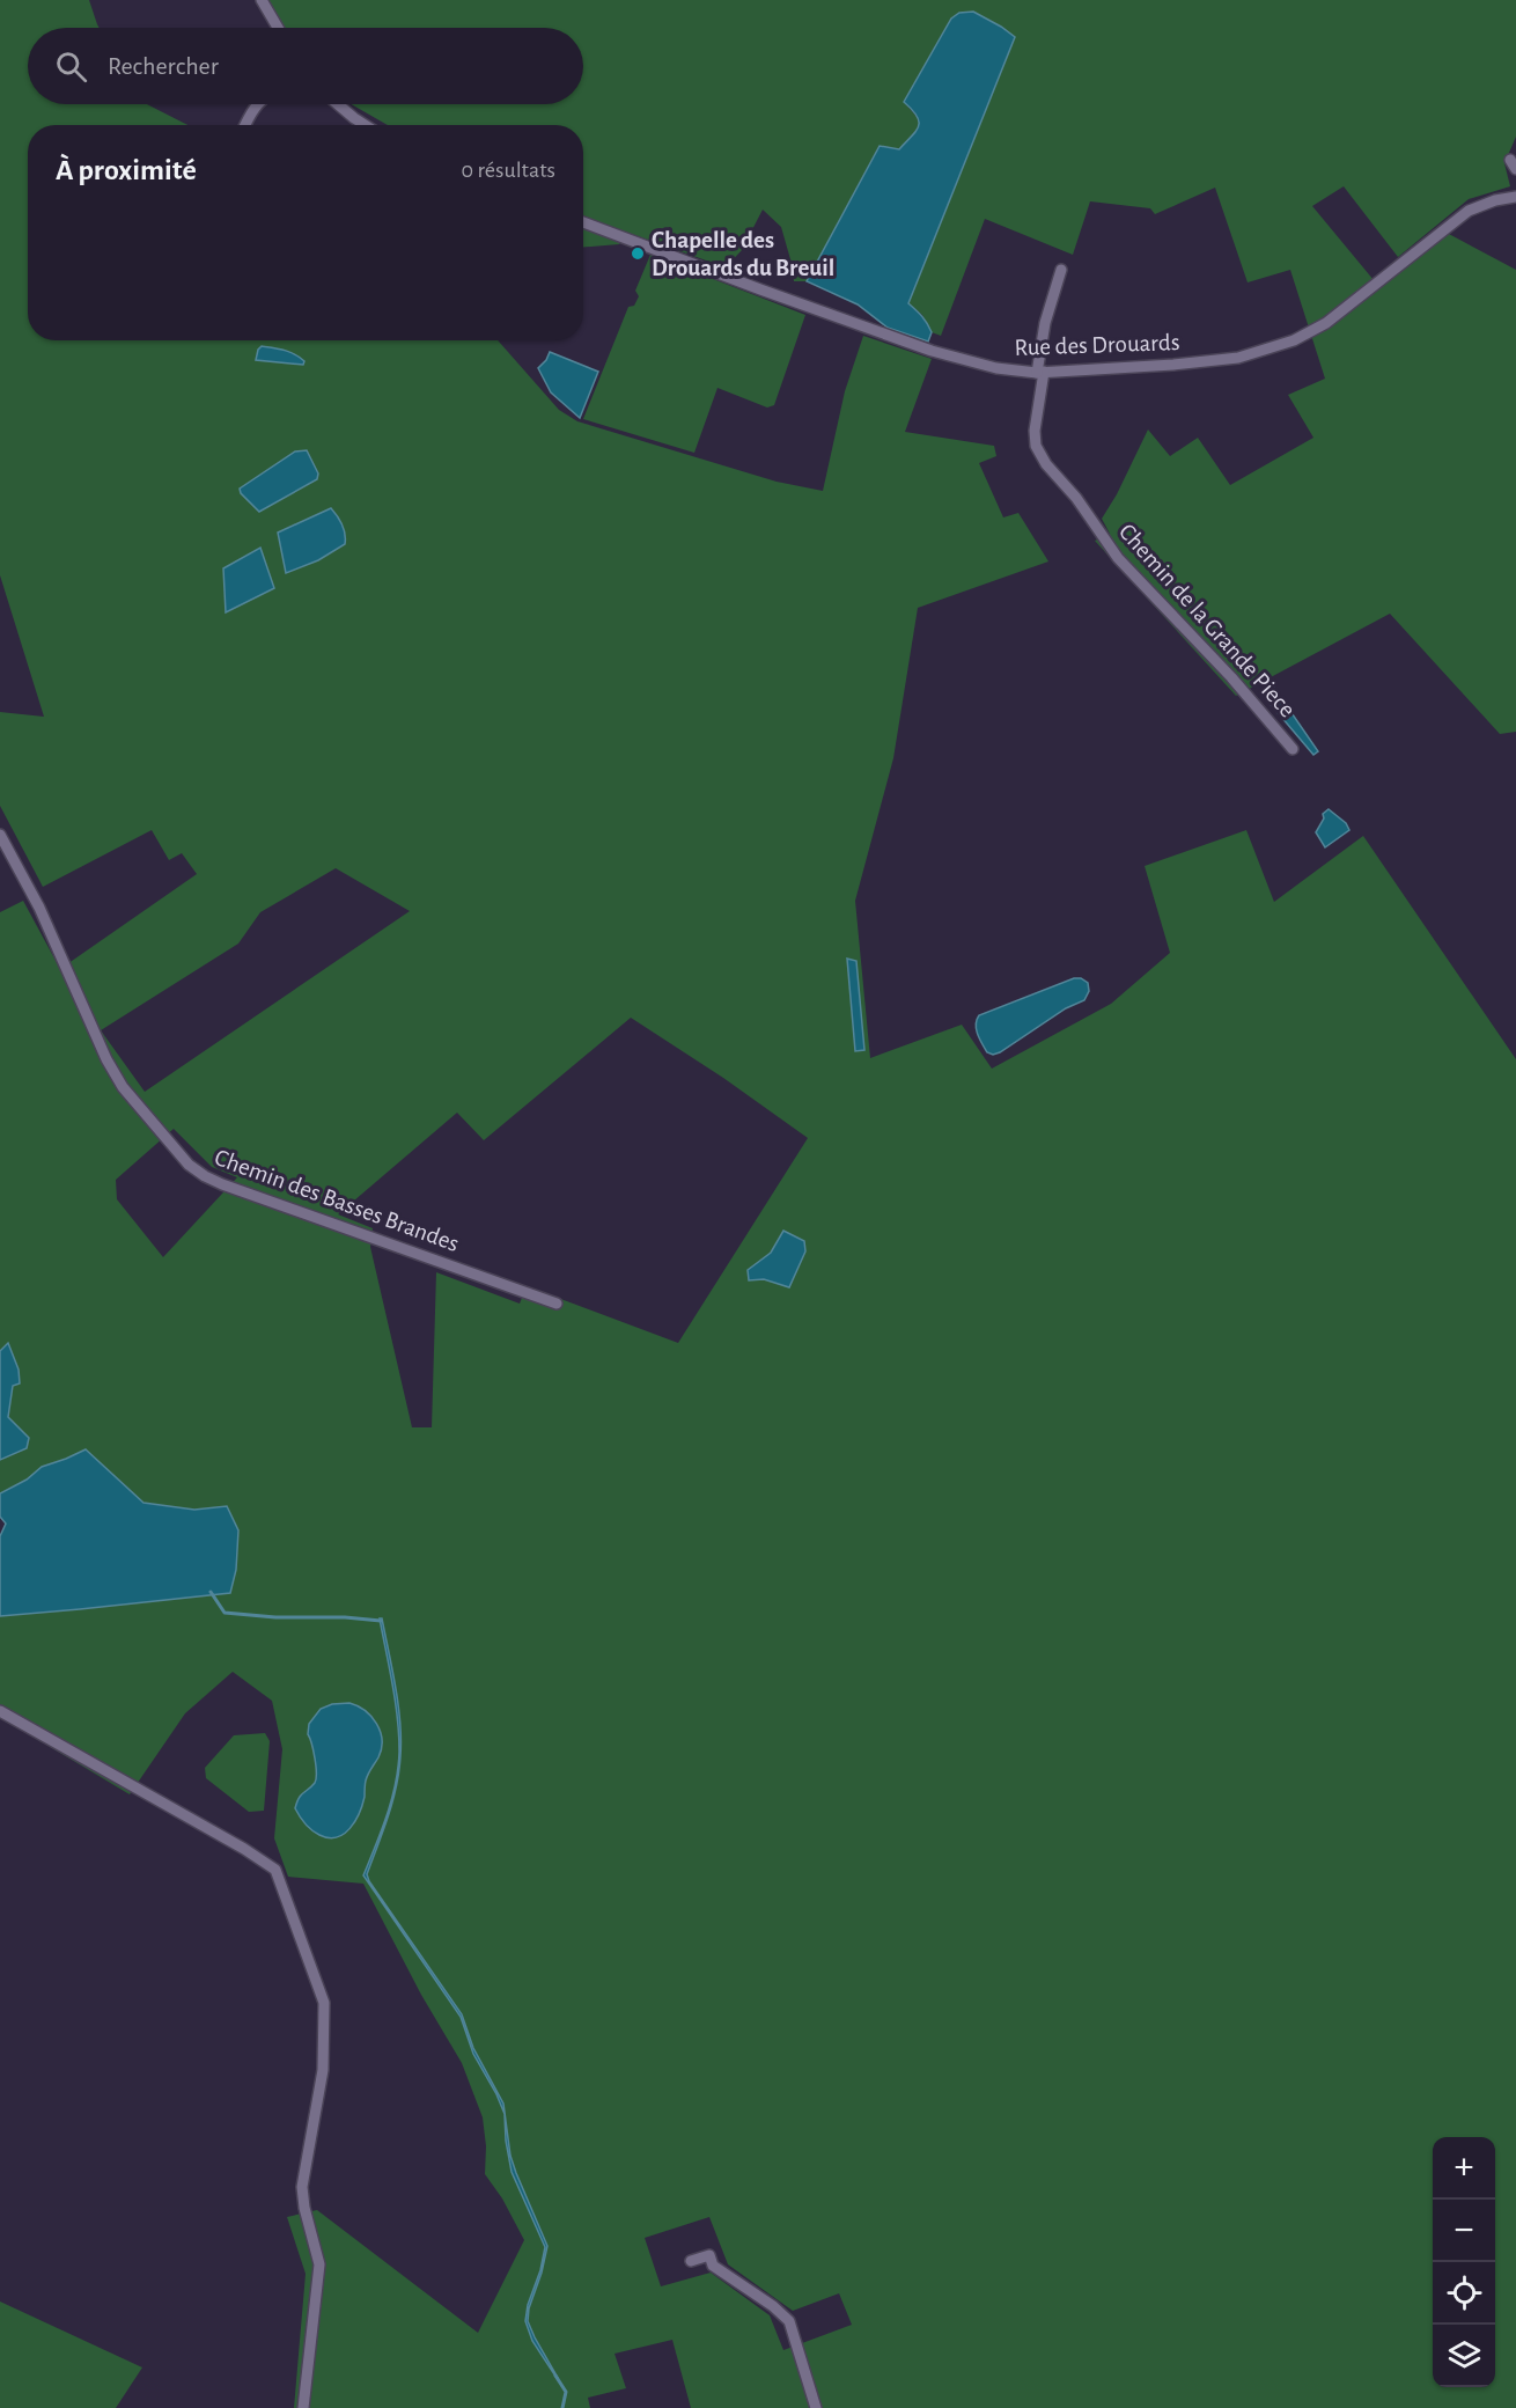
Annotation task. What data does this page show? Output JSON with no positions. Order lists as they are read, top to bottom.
{
  "streets": {
    "street": ["Rue des Drouards", "Chemin de la Grande Piece", "Chemin des Basses Brandes"]
  },
  "crossings": [
    ["Rue des Drouards", "Chemin de la Grande Piece"]
  ],
  "places": ["Chapelle des Drouards du Breuil"],
  "page": {
    "search": "Rechercher",
    "heading": ["À proximité", "0 résultats"],
    "map_buttons": ["+", "−"]
  }
}
